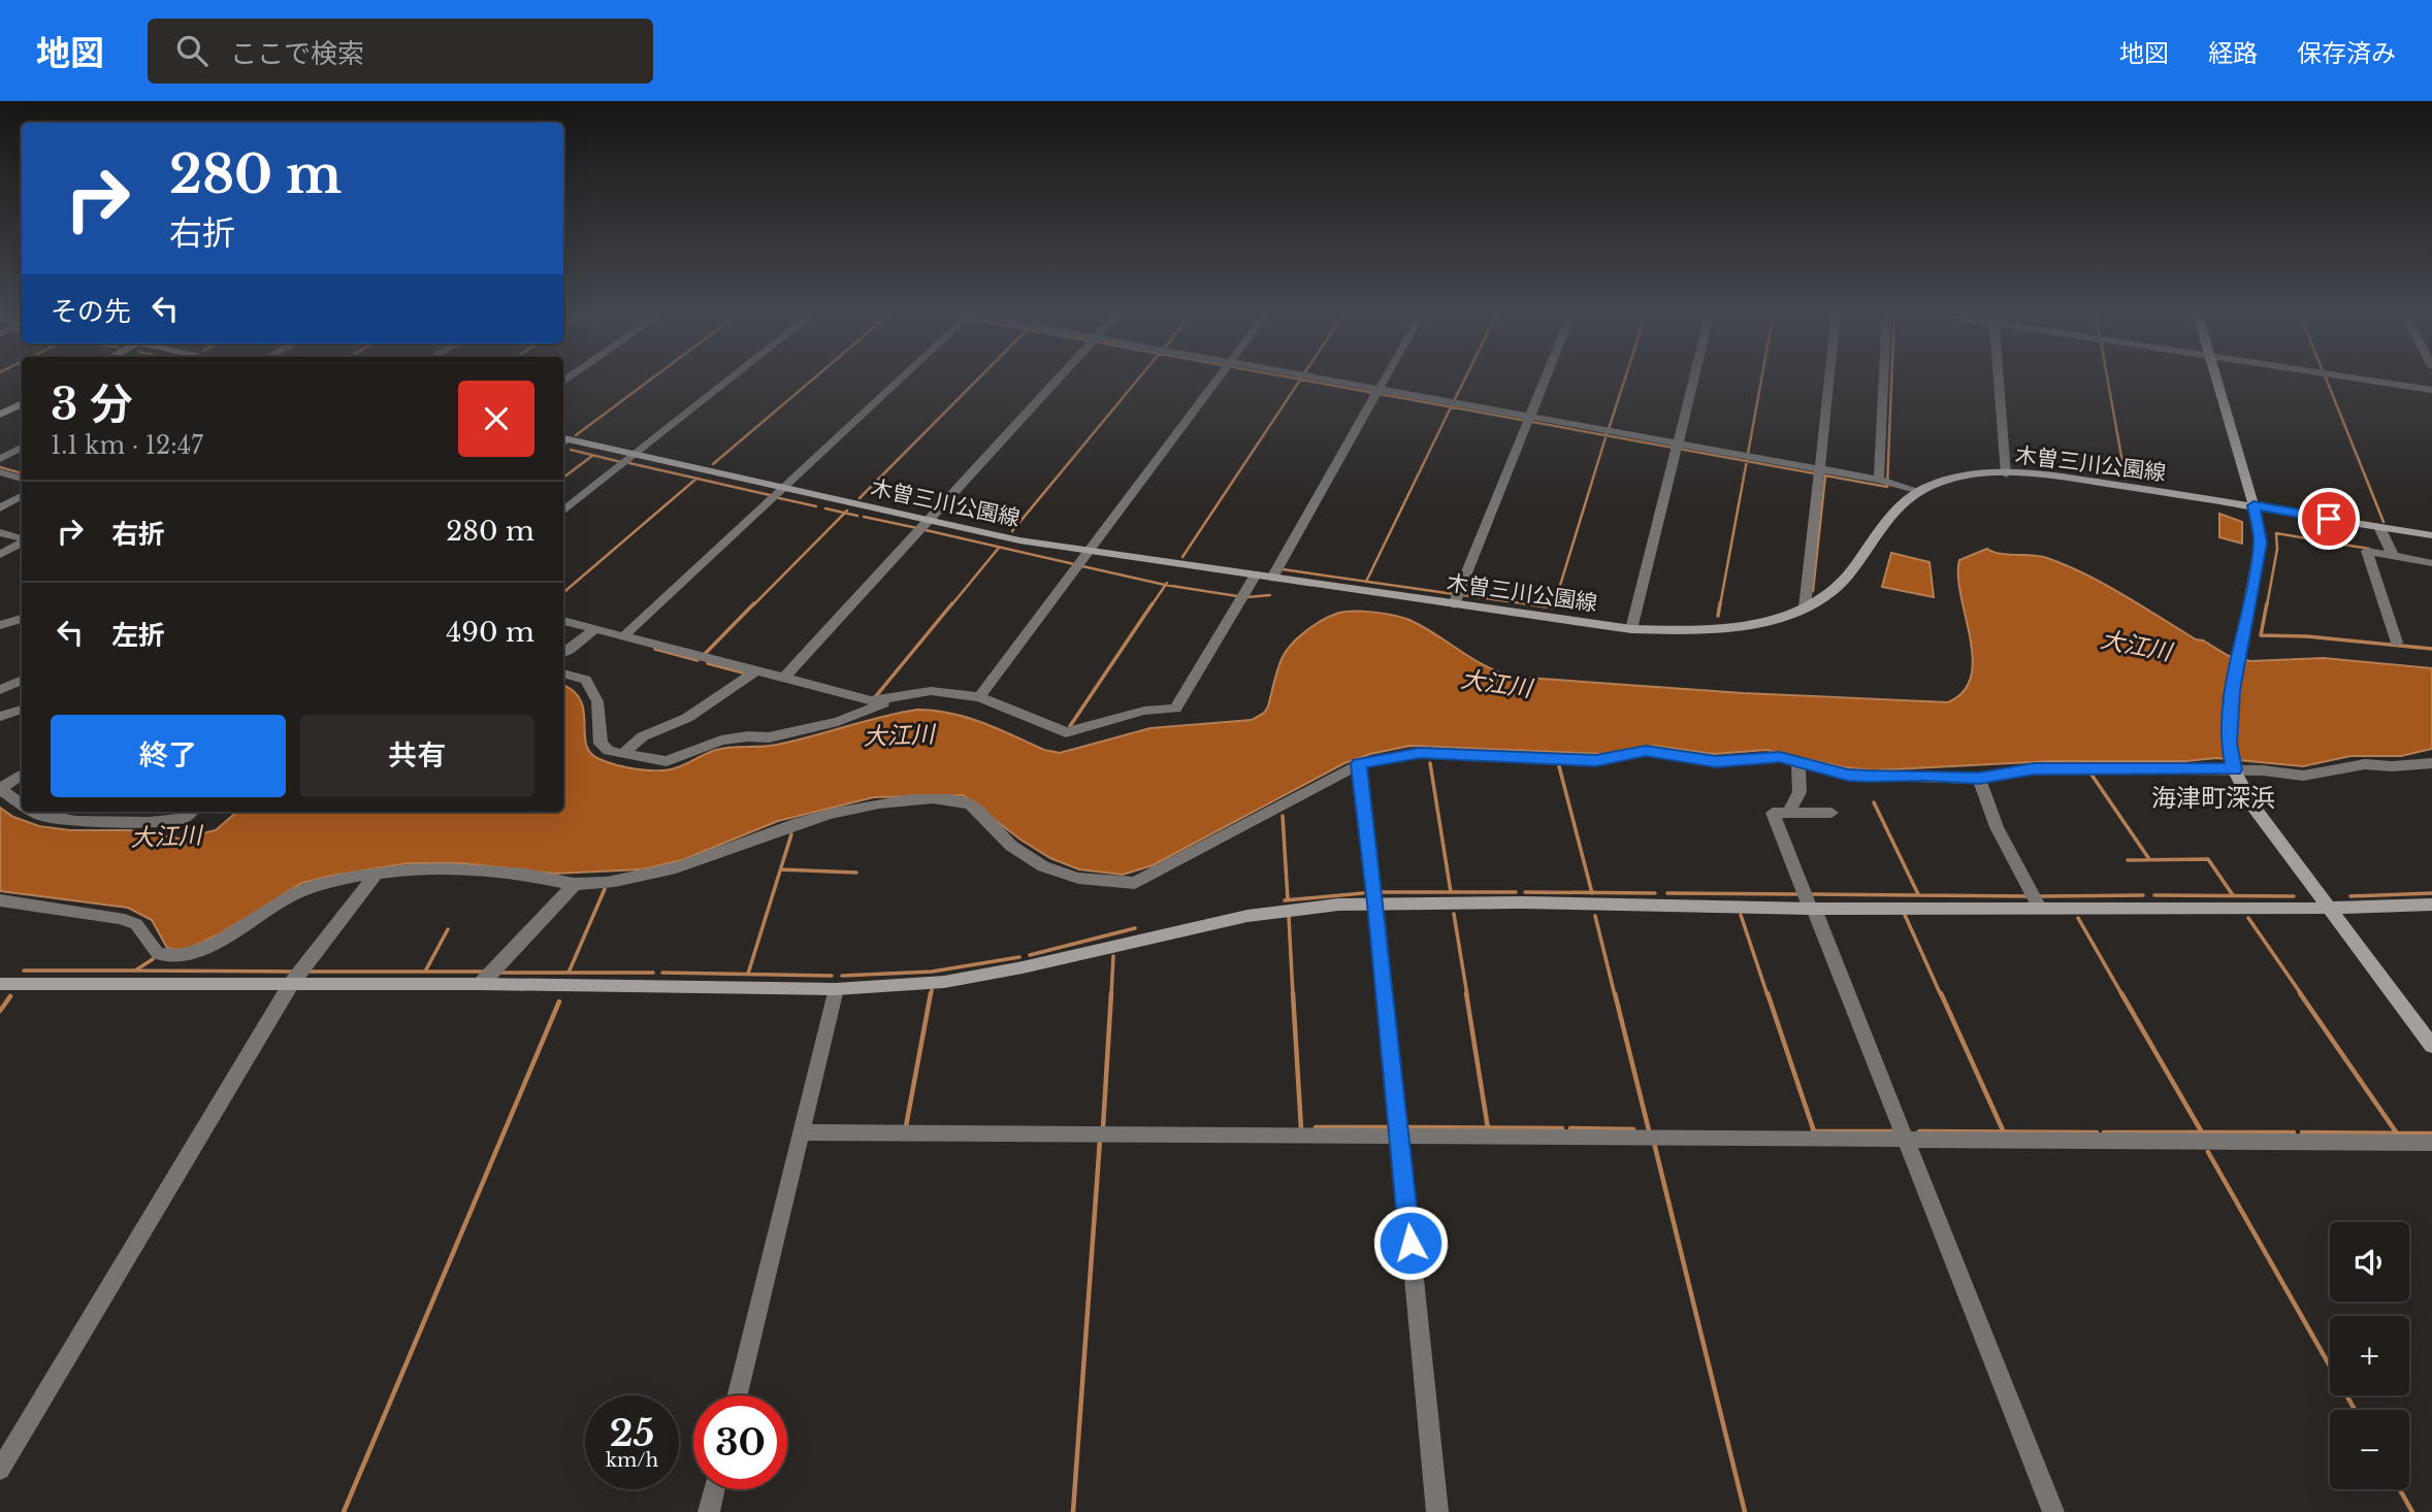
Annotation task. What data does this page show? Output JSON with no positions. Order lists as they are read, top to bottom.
{
  "streets": {
    "street": ["木曽三川公園線"]
  },
  "districts": ["海津町深浜"],
  "water": ["大江川"],
  "page": {
    "header": "地図",
    "search": "ここで検索",
    "nav": ["地図", "経路", "保存済み"],
    "turn": ["280 m", "右折"],
    "then": "その先",
    "heading": ["3 分", "1.1 km · 12:47"],
    "list": [
      {
        "name": "右折",
        "value": "280 m"
      },
      {
        "name": "左折",
        "value": "490 m"
      }
    ],
    "buttons": ["終了", "共有"],
    "map_buttons": ["+", "−"],
    "speed": "25 km/h",
    "limit": "30"
  }
}
